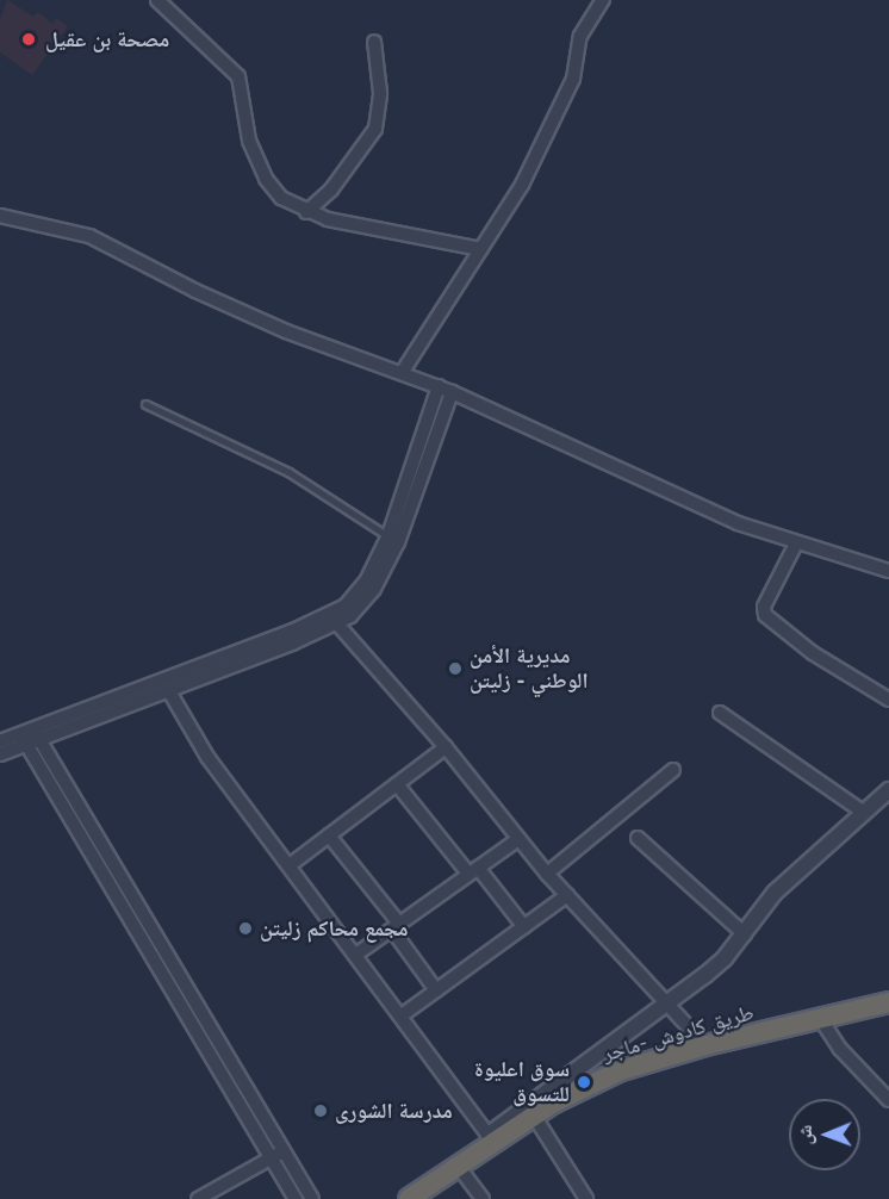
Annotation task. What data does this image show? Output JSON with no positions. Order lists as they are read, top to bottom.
{
  "streets": {
    "highway": ["طريق كادوش -ماجر"]
  },
  "places": [
    "مصحة بن عقيل",
    "مديرية الأمن الوطني - زليتن",
    "مجمع محاكم زليتن",
    "سوق اعليوة للتسوق",
    "مدرسة الشورى"
  ],
  "north": "left"
}
